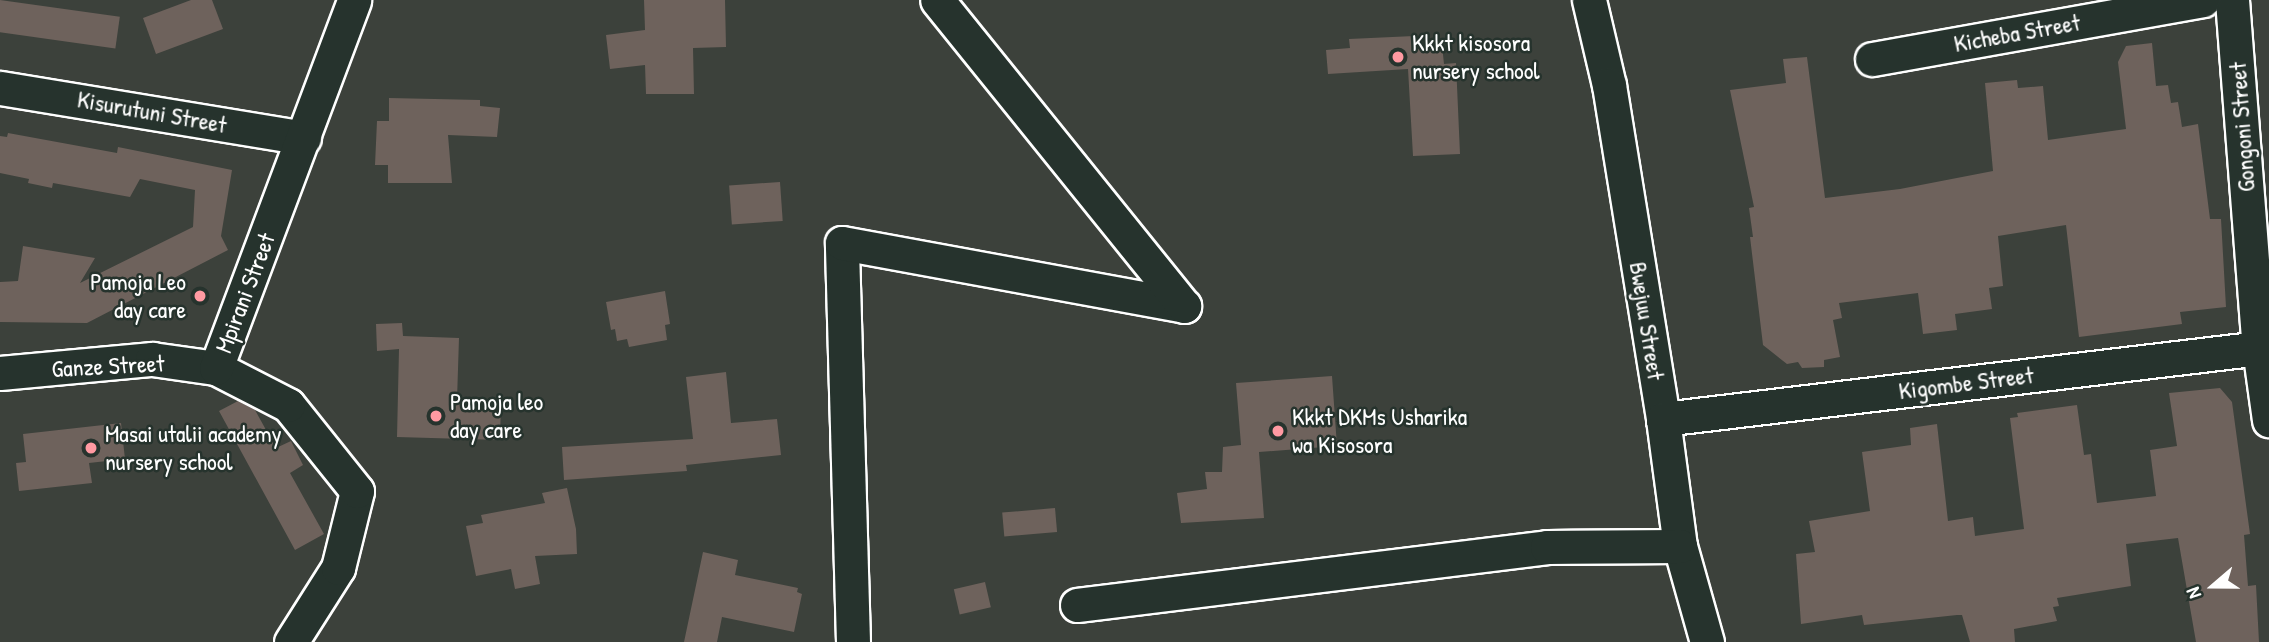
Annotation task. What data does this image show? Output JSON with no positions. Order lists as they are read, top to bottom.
{
  "streets": {
    "street": [
      "Kicheba Street",
      "Kisurutuni Street",
      "Gongoni Street",
      "Mpirani Street",
      "Bwejuu Street",
      "Ganze Street",
      "Kigombe Street"
    ]
  },
  "crossings": [
    ["Kisurutuni Street", "Mpirani Street"],
    ["Gongoni Street", "Kigombe Street"],
    ["Mpirani Street", "Ganze Street"],
    ["Bwejuu Street", "Kigombe Street"]
  ],
  "places": [
    "Kkkt kisosora nursery school",
    "Pamoja Leo day care",
    "Pamoja leo day care",
    "Kkkt DKMs Usharika wa Kisosora",
    "Masai utalii academy nursery school"
  ],
  "north": "left"
}
